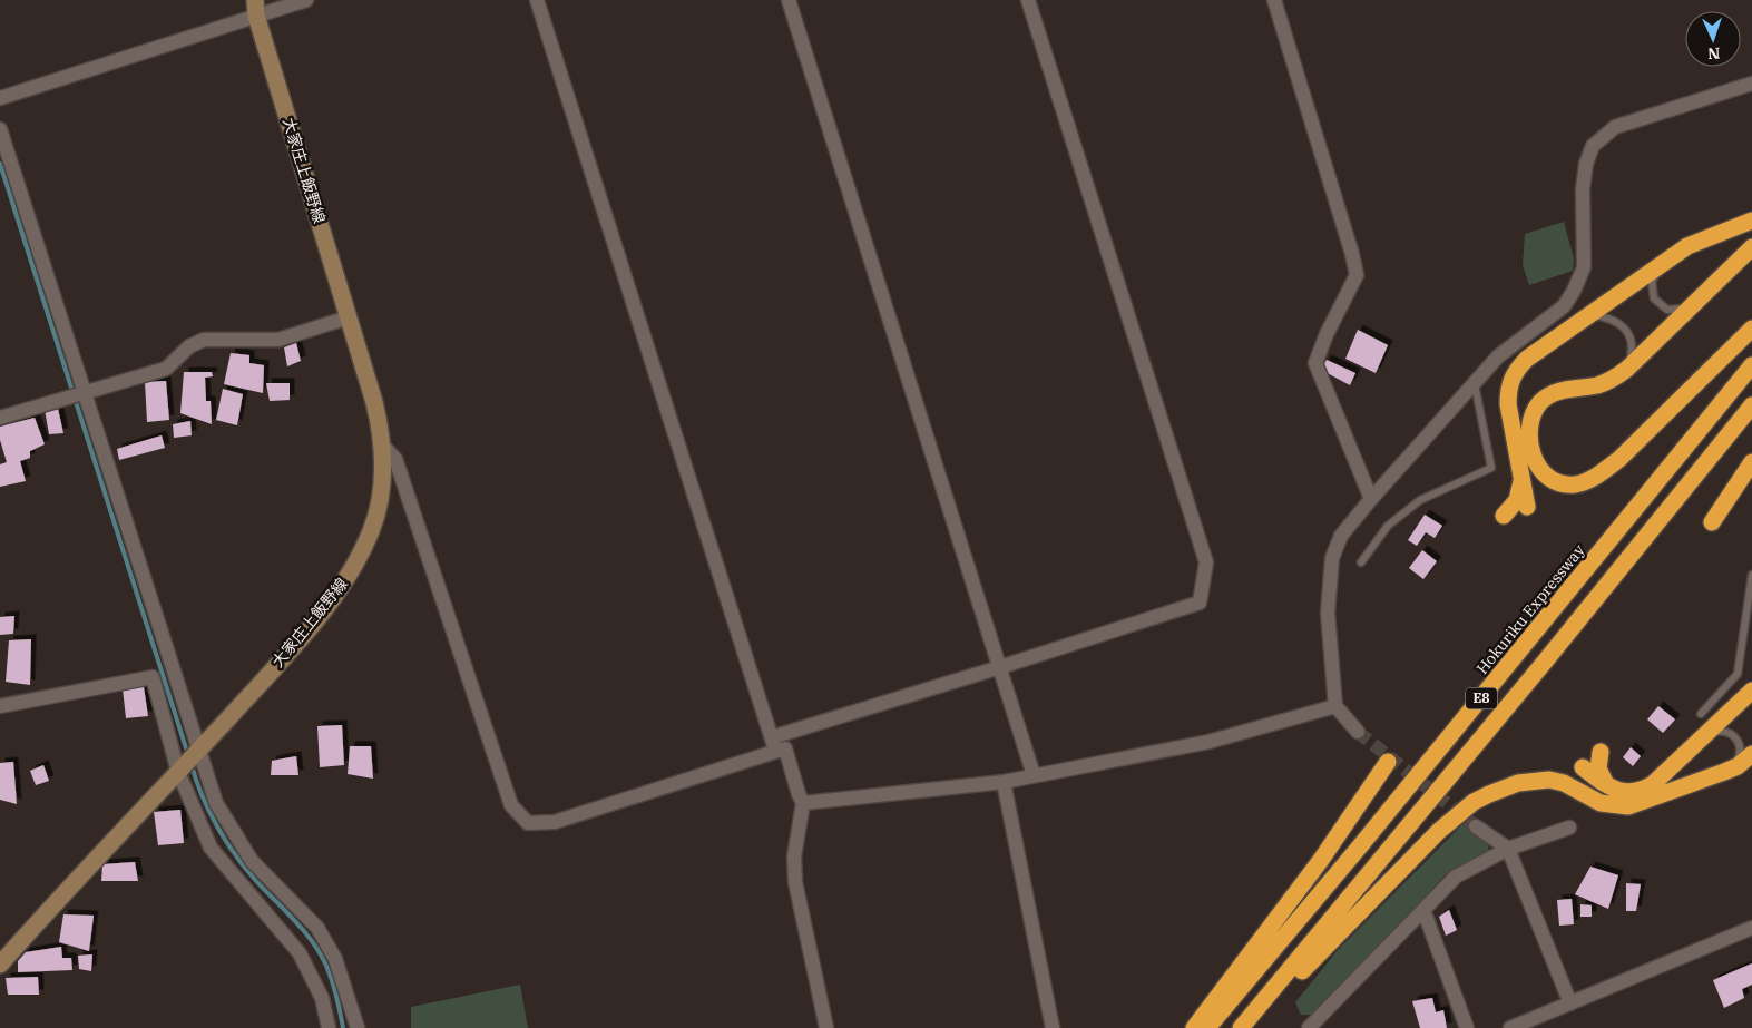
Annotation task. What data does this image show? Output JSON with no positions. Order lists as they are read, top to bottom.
{
  "streets": {
    "highway": ["Hokuriku Expressway", "E8"],
    "main road": ["大家庄上飯野線"]
  },
  "north": "bottom"
}
